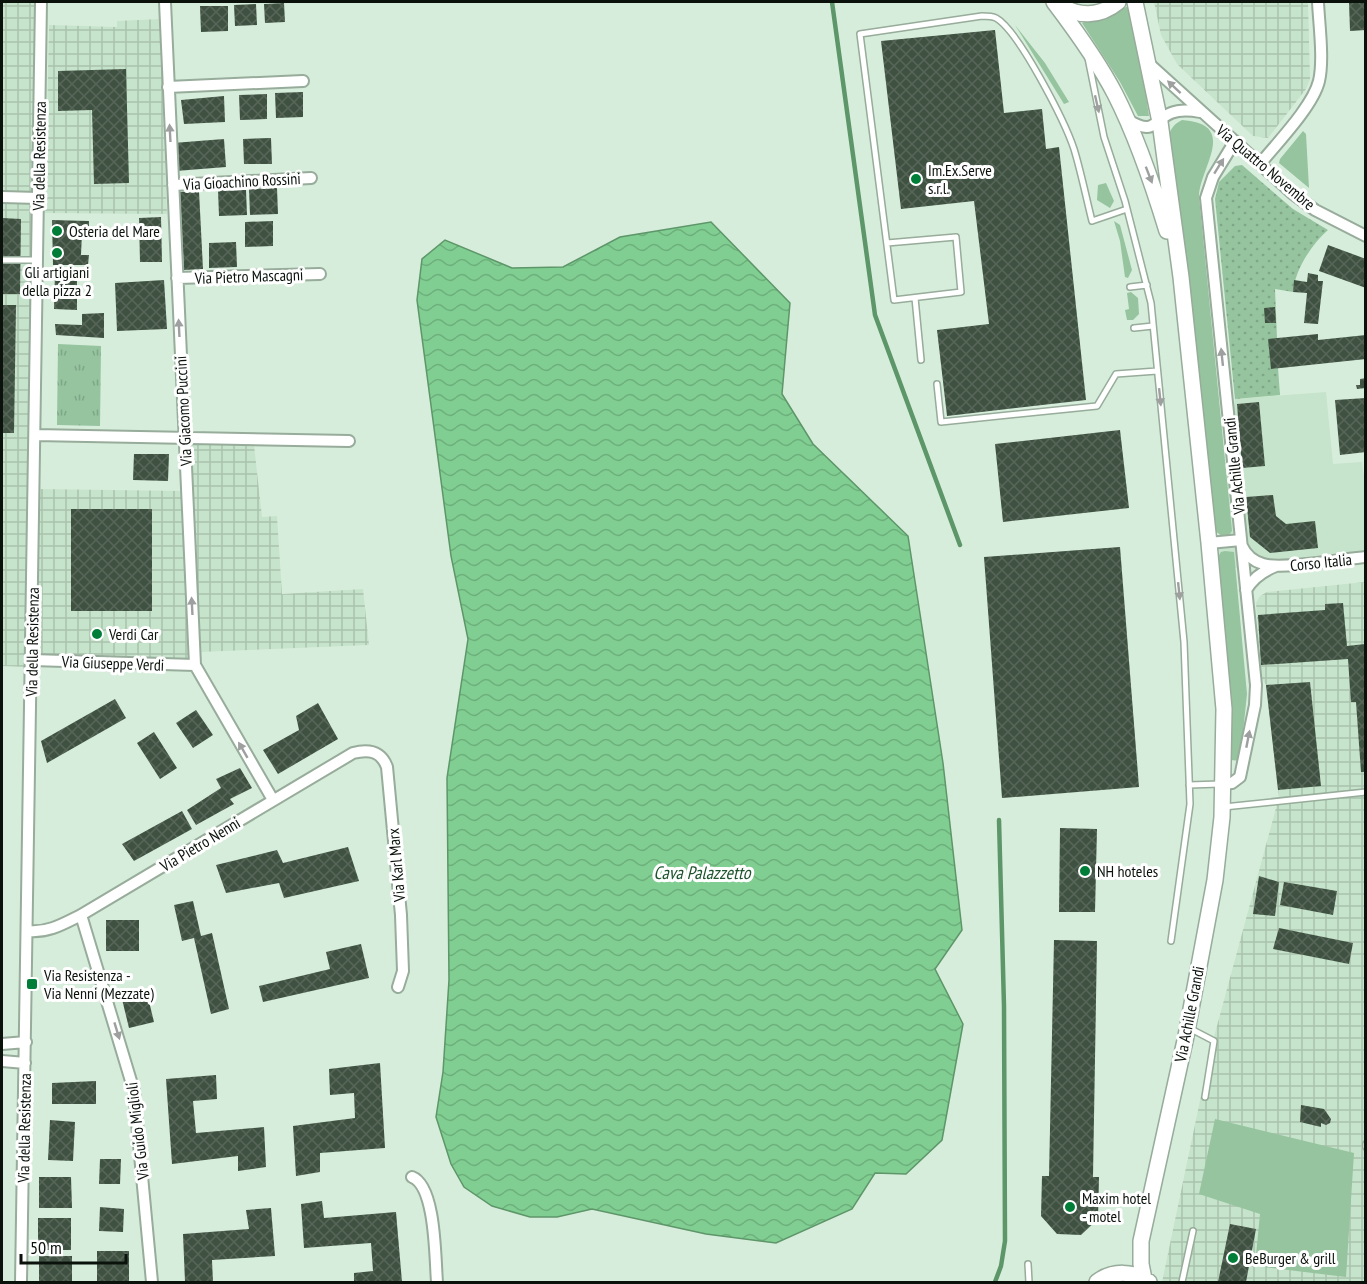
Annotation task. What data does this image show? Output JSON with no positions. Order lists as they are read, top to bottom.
{
  "streets": {
    "main road": ["Via Achille Grandi"],
    "street": [
      "Via della Resistenza",
      "Via Quattro Novembre",
      "Via Gioachino Rossini",
      "Via Pietro Mascagni",
      "Via Giacomo Puccini",
      "Corso Italia",
      "Via Giuseppe Verdi",
      "Via Pietro Nenni",
      "Via Karl Marx",
      "Via Guido Miglioli"
    ]
  },
  "crossings": [
    ["Via della Resistenza", "Via Giuseppe Verdi"],
    ["Via della Resistenza", "Via Pietro Nenni"],
    ["Via Quattro Novembre", "Via Achille Grandi"],
    ["Via Gioachino Rossini", "Via Giacomo Puccini"],
    ["Via Pietro Mascagni", "Via Giacomo Puccini"],
    ["Via Giacomo Puccini", "Via Giuseppe Verdi"],
    ["Via Giacomo Puccini", "Via Pietro Nenni"],
    ["Via Achille Grandi", "Corso Italia"],
    ["Via Pietro Nenni", "Via Karl Marx"],
    ["Via Pietro Nenni", "Via Guido Miglioli"]
  ],
  "one_way": ["Via Giacomo Puccini", "Via Guido Miglioli"],
  "water": ["Cava Palazzetto"],
  "places": {
    "other": [
      "Im.Ex.Serve s.r.l.",
      "Osteria del Mare",
      "Gli artigiani della pizza 2",
      "Verdi Car",
      "NH hoteles",
      "Maxim hotel - motel",
      "BeBurger & grill"
    ],
    "transit": ["Via Resistenza - Via Nenni (Mezzate)"]
  },
  "scale_bar": "50 m"
}
